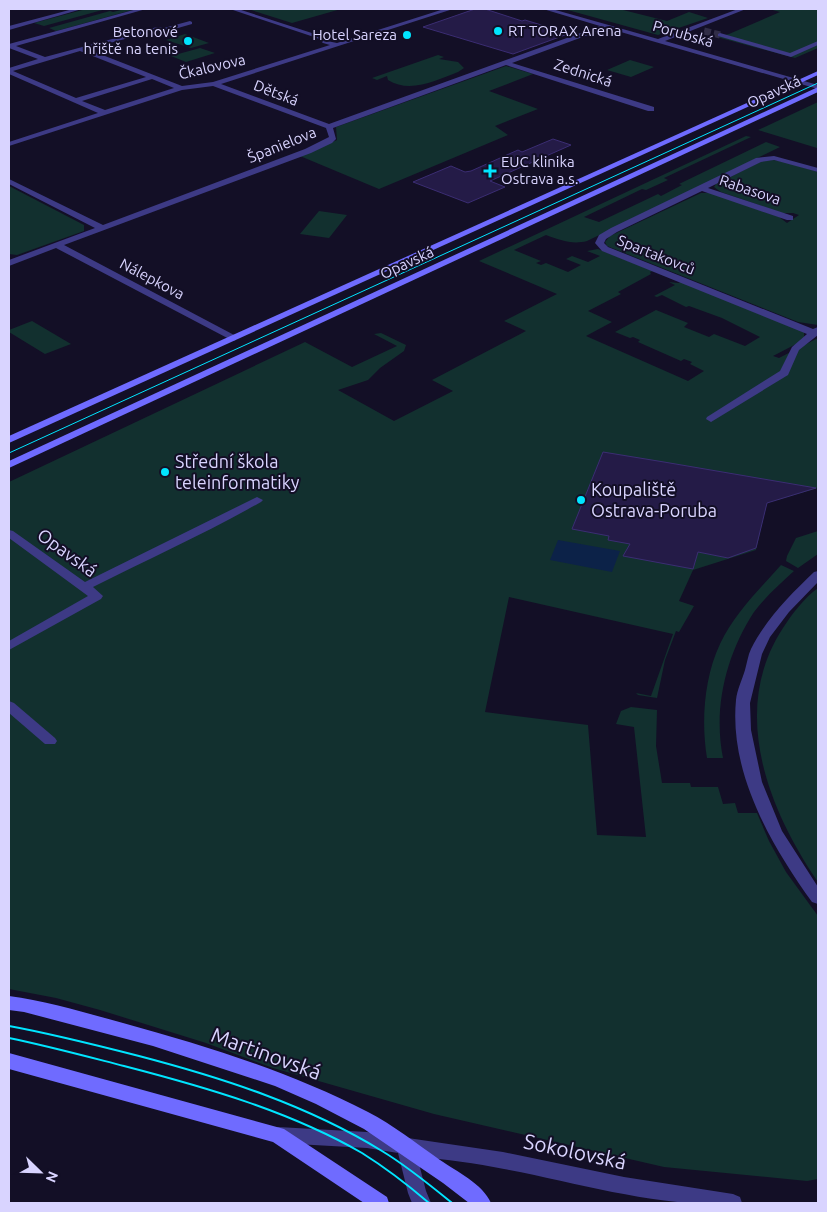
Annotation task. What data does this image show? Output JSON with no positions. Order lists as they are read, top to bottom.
{
  "streets": {
    "main road": ["Opavská", "Martinovská"],
    "street": [
      "Porubská",
      "Čkalovova",
      "Zednická",
      "Dětská",
      "Španielova",
      "Rabasova",
      "Spartakovců",
      "Nálepkova",
      "Sokolovská"
    ]
  },
  "crossings": [
    ["Porubská", "Opavská"],
    ["Porubská", "Španielova"],
    ["Čkalovova", "Dětská"],
    ["Zednická", "Španielova"],
    ["Opavská", "Nálepkova"],
    ["Dětská", "Španielova"],
    ["Španielova", "Nálepkova"],
    ["Rabasova", "Spartakovců"],
    ["Martinovská", "Sokolovská"]
  ],
  "places": {
    "other": [
      "RT TORAX Arena",
      "Hotel Sareza",
      "Betonové hřiště na tenis",
      "Střední škola teleinformatiky",
      "Koupaliště Ostrava-Poruba"
    ],
    "health": ["EUC klinika Ostrava a.s."]
  },
  "north": "bottom right"
}
